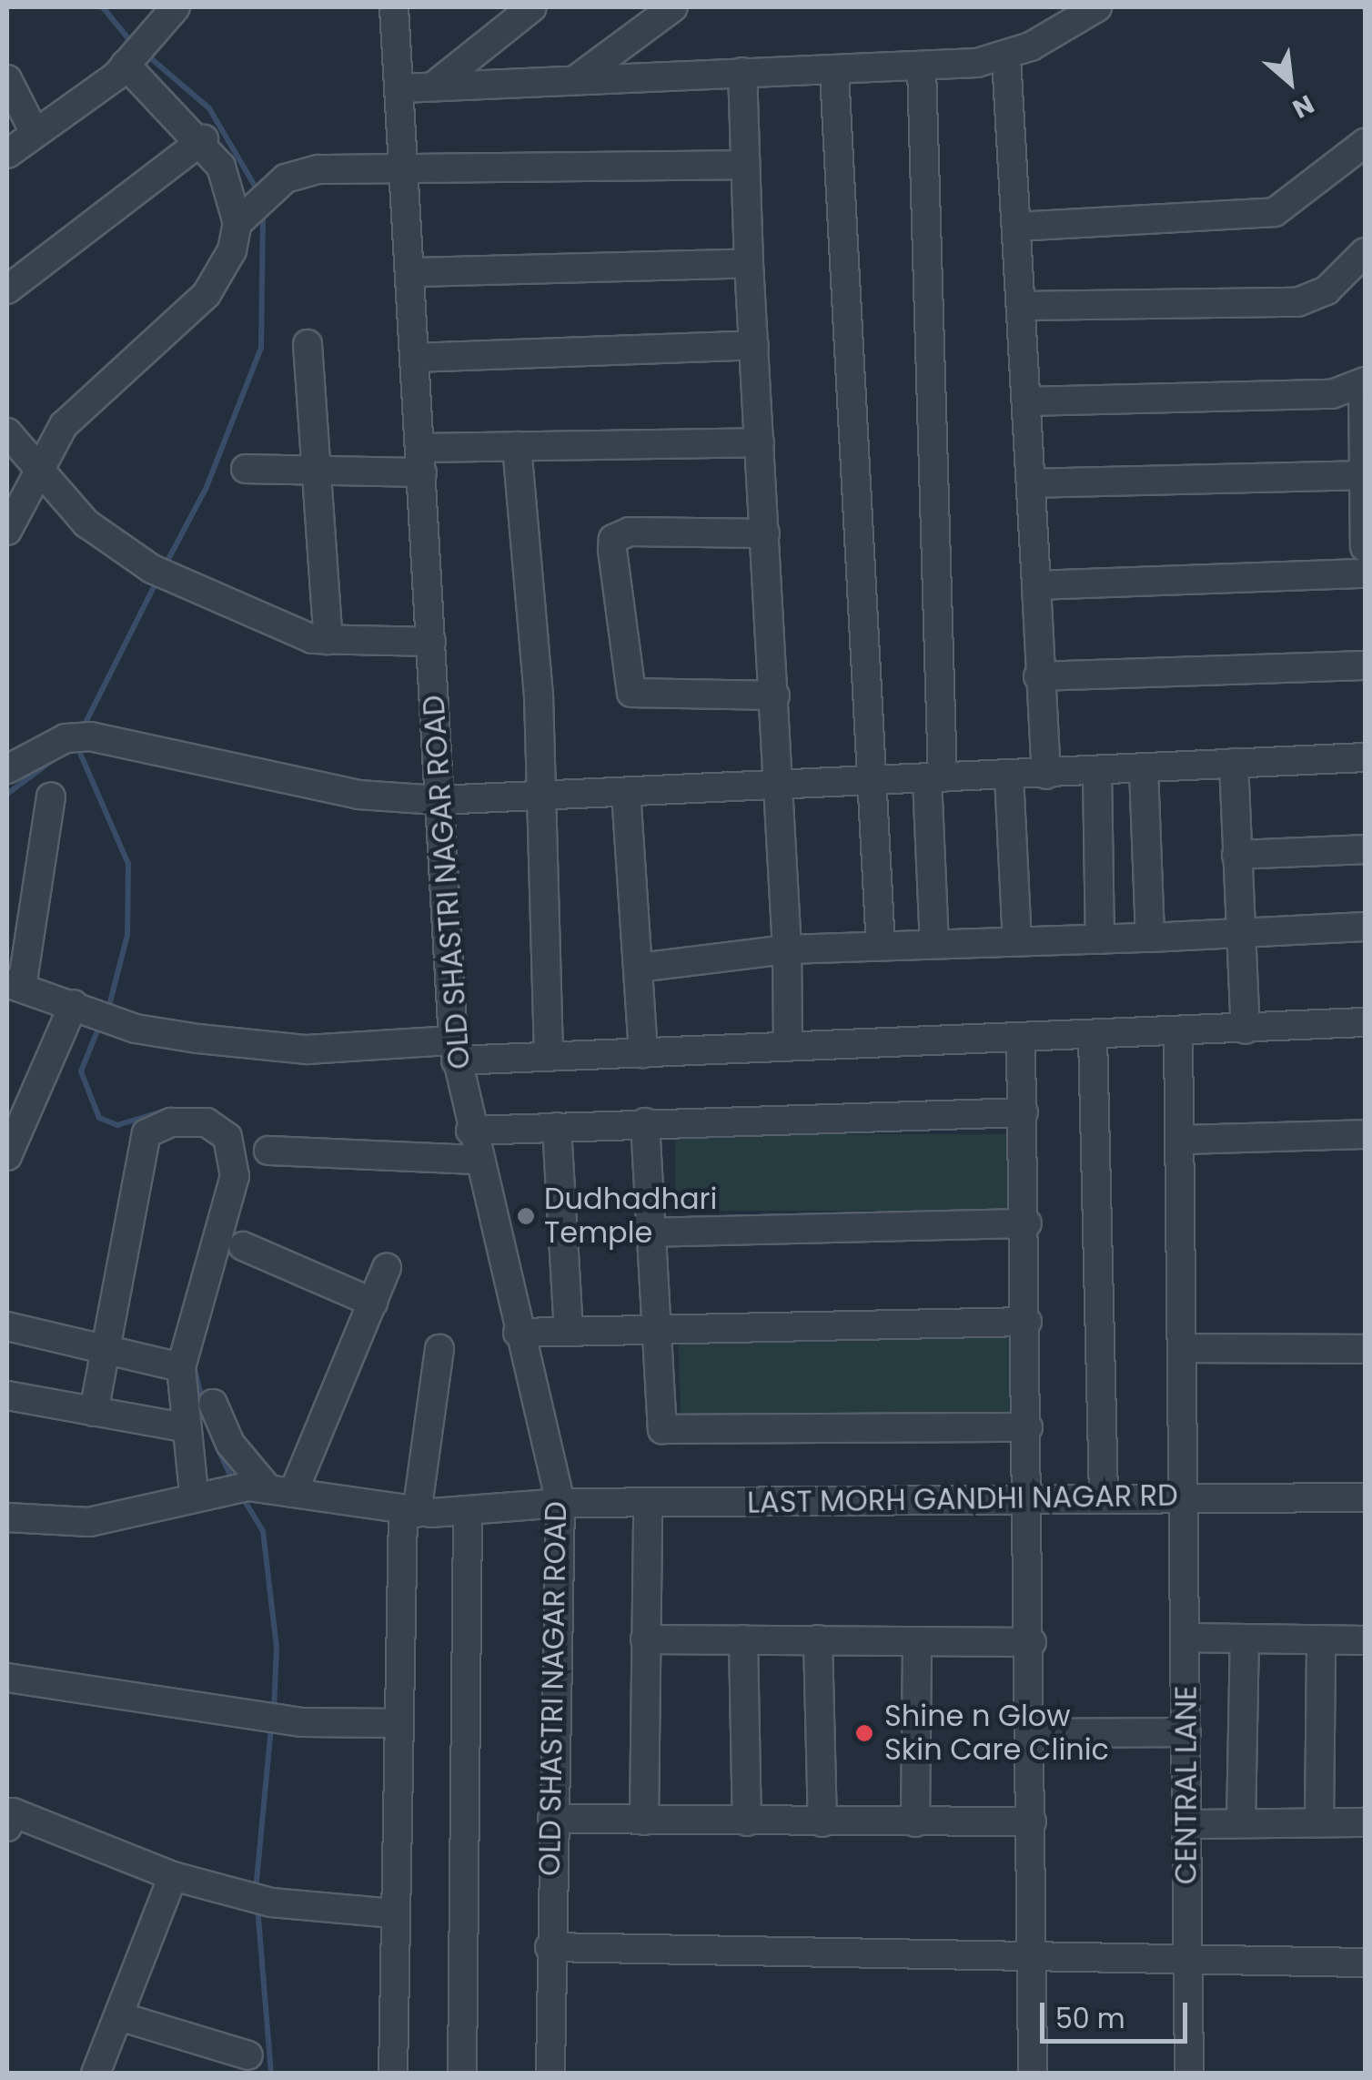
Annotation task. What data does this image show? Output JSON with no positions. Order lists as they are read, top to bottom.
{
  "streets": {
    "street": ["OLD SHASTRI NAGAR ROAD", "LAST MORH GANDHI NAGAR RD", "CENTRAL LANE"]
  },
  "crossings": [
    ["OLD SHASTRI NAGAR ROAD", "LAST MORH GANDHI NAGAR RD"],
    ["LAST MORH GANDHI NAGAR RD", "CENTRAL LANE"]
  ],
  "places": ["Dudhadhari Temple", "Shine n Glow Skin Care Clinic"],
  "scale_bar": "50 m",
  "north": "bottom right"
}
